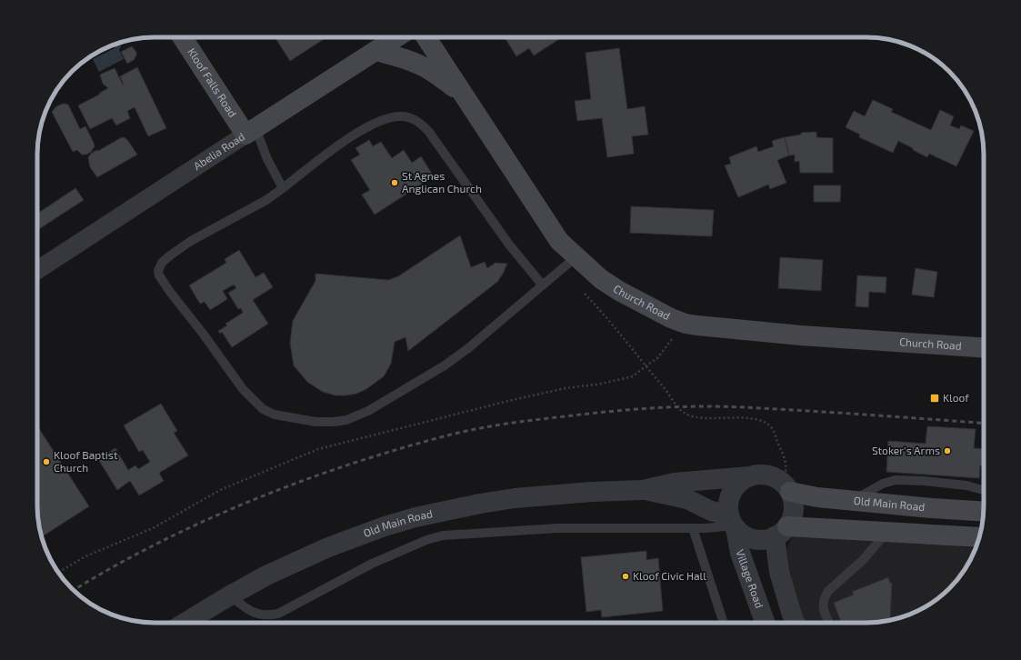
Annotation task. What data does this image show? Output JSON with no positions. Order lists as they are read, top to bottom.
{
  "streets": {
    "main road": [
      "Kloof Falls Road",
      "Abelia Road",
      "Church Road",
      "Old Main Road"
    ],
    "street": ["Village Road"]
  },
  "crossings": [
    ["Kloof Falls Road", "Abelia Road"],
    ["Old Main Road", "Village Road"]
  ],
  "places": {
    "other": [
      "St Agnes Anglican Church",
      "Stoker's Arms",
      "Kloof Baptist Church",
      "Kloof Civic Hall"
    ],
    "transit": ["Kloof"]
  }
}
